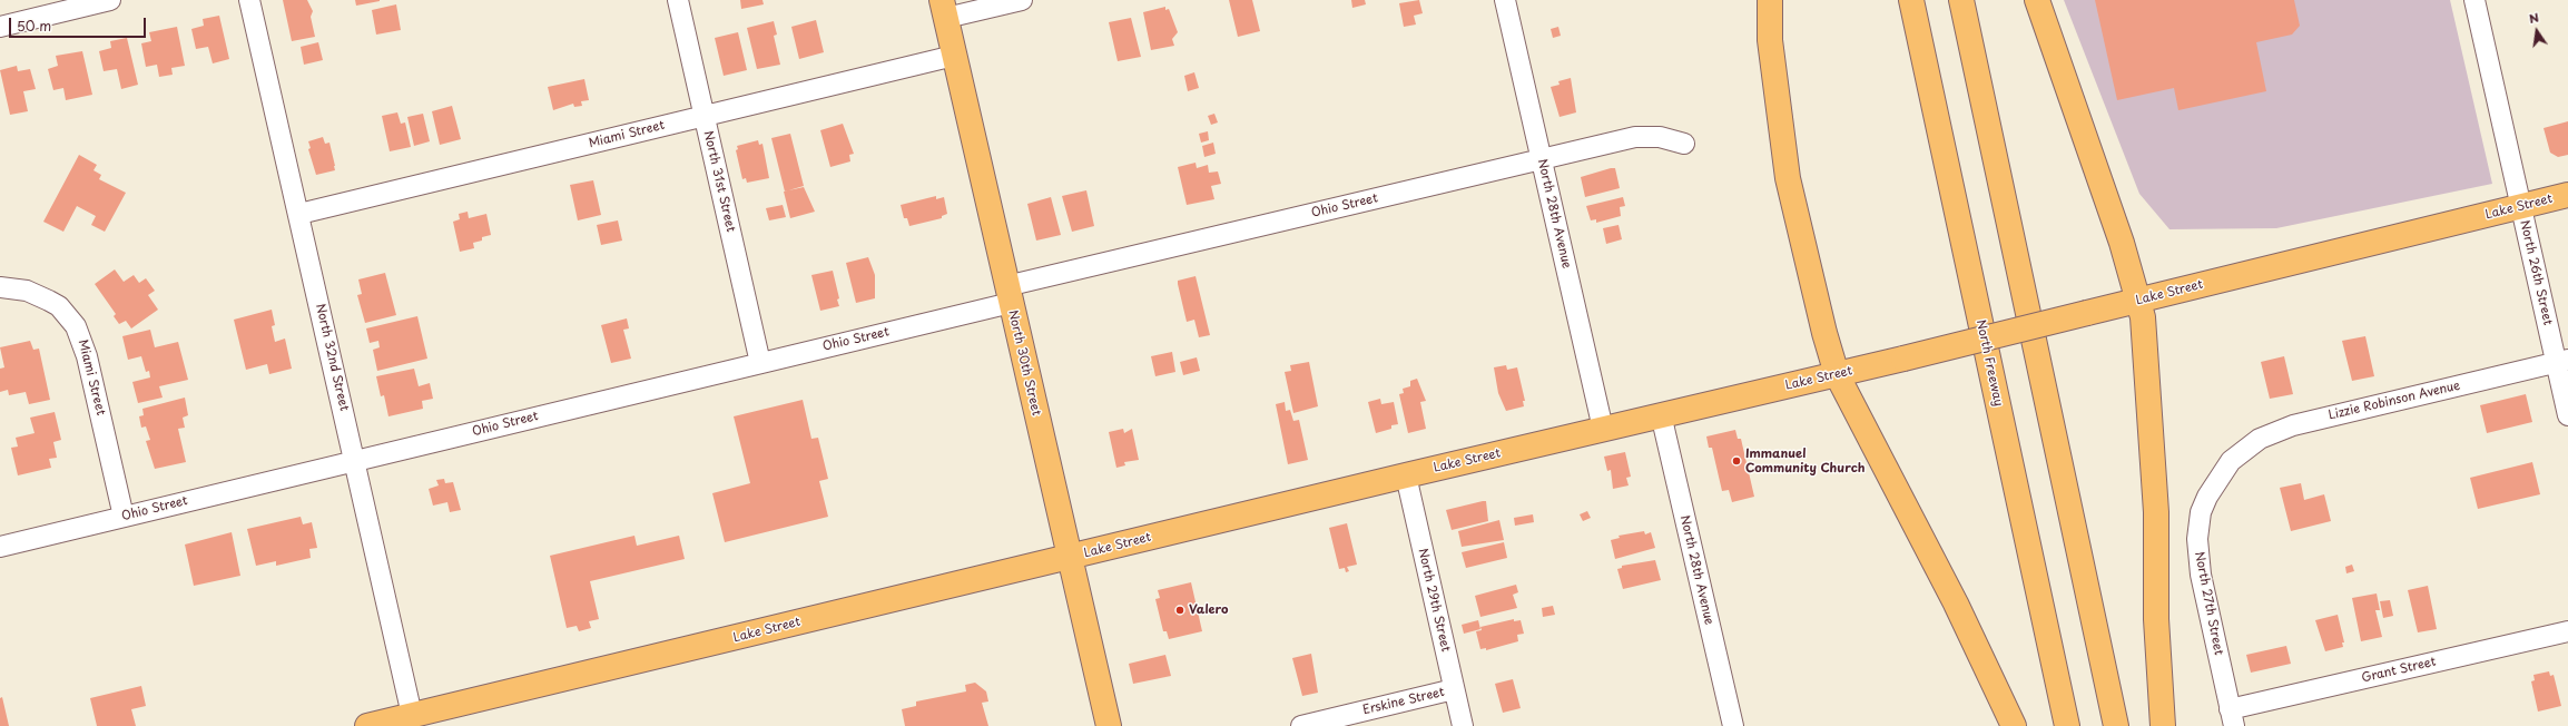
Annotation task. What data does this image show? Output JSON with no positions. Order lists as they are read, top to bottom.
{
  "streets": {
    "main road": ["Lake Street", "North 30th Street", "North Freeway"],
    "street": [
      "Miami Street",
      "North 31st Street",
      "Ohio Street",
      "North 28th Avenue",
      "North 26th Street",
      "North 32nd Street",
      "Lizzie Robinson Avenue",
      "North 29th Street",
      "North 27th Street",
      "Grant Street",
      "Erskine Street"
    ]
  },
  "crossings": [
    ["Miami Street", "North 31st Street"],
    ["Miami Street", "Ohio Street"],
    ["Miami Street", "North 32nd Street"],
    ["Miami Street", "North 30th Street"],
    ["North 31st Street", "Ohio Street"],
    ["Ohio Street", "North 28th Avenue"],
    ["Ohio Street", "North 32nd Street"],
    ["Ohio Street", "North 30th Street"],
    ["Lake Street", "North 28th Avenue"],
    ["Lake Street", "North 26th Street"],
    ["Lake Street", "North 32nd Street"],
    ["Lake Street", "North 30th Street"],
    ["Lake Street", "North 29th Street"],
    ["North 26th Street", "Lizzie Robinson Avenue"],
    ["Lizzie Robinson Avenue", "North 27th Street"],
    ["North 29th Street", "Erskine Street"],
    ["North 27th Street", "Grant Street"]
  ],
  "places": ["Immanuel Community Church", "Valero"],
  "scale_bar": "50 m",
  "north": "top"
}
